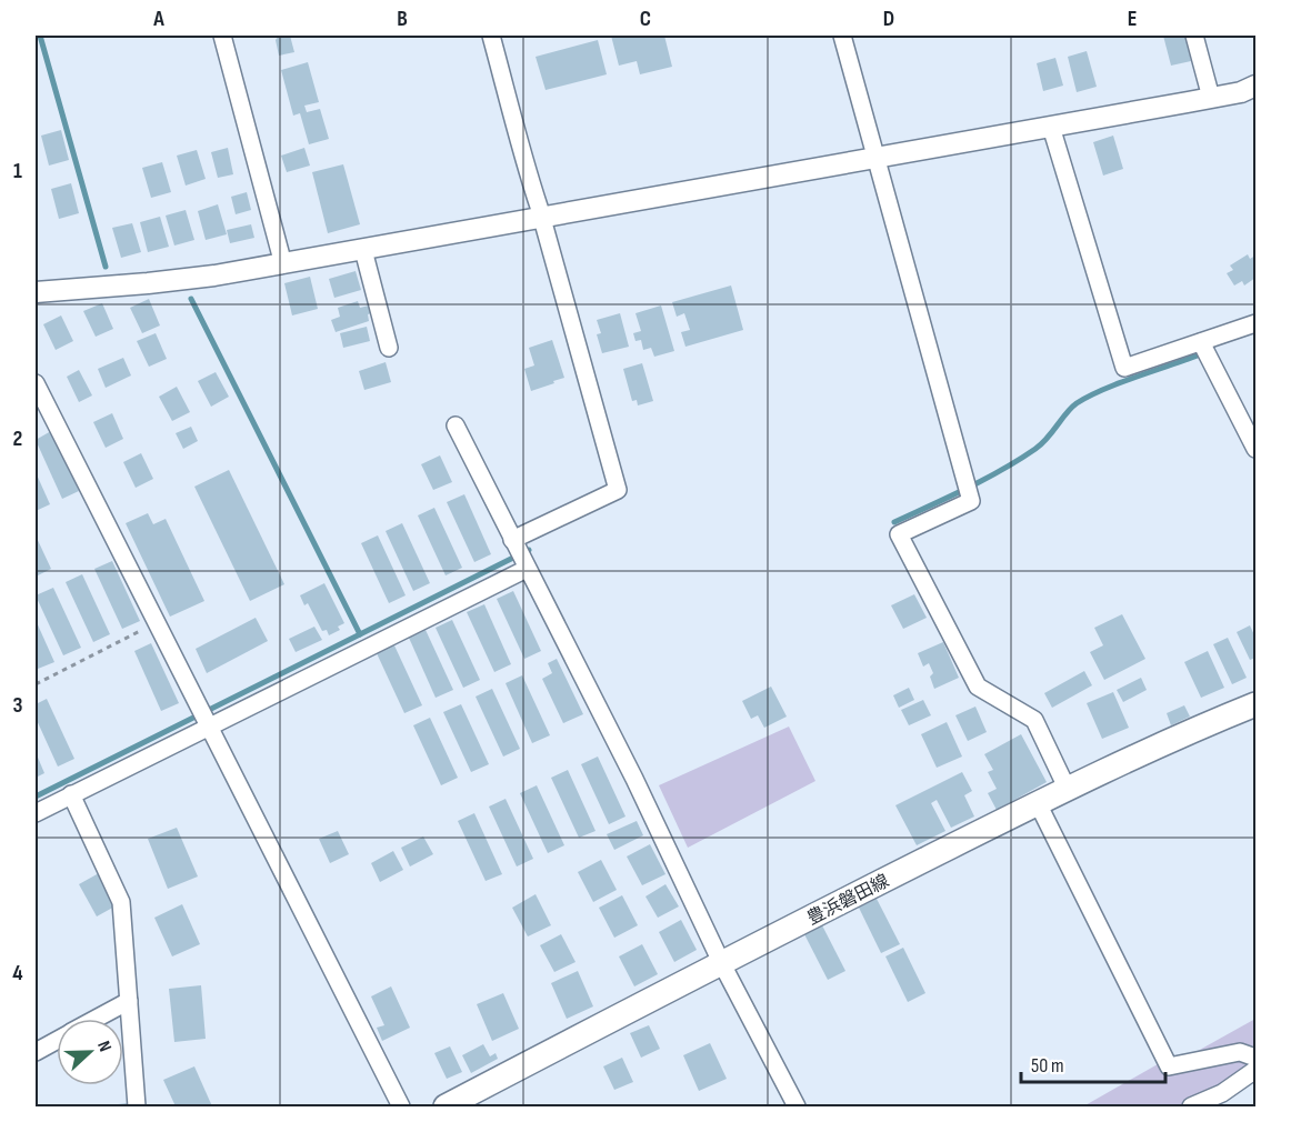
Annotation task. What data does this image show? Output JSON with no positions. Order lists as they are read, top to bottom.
{
  "streets": {
    "main road": ["豊浜磐田線"]
  },
  "scale_bar": "50 m",
  "north": "right",
  "grid": {
    "columns": [
      "A",
      "B",
      "C",
      "D",
      "E"
    ],
    "rows": [
      "1",
      "2",
      "3",
      "4"
    ]
  }
}
